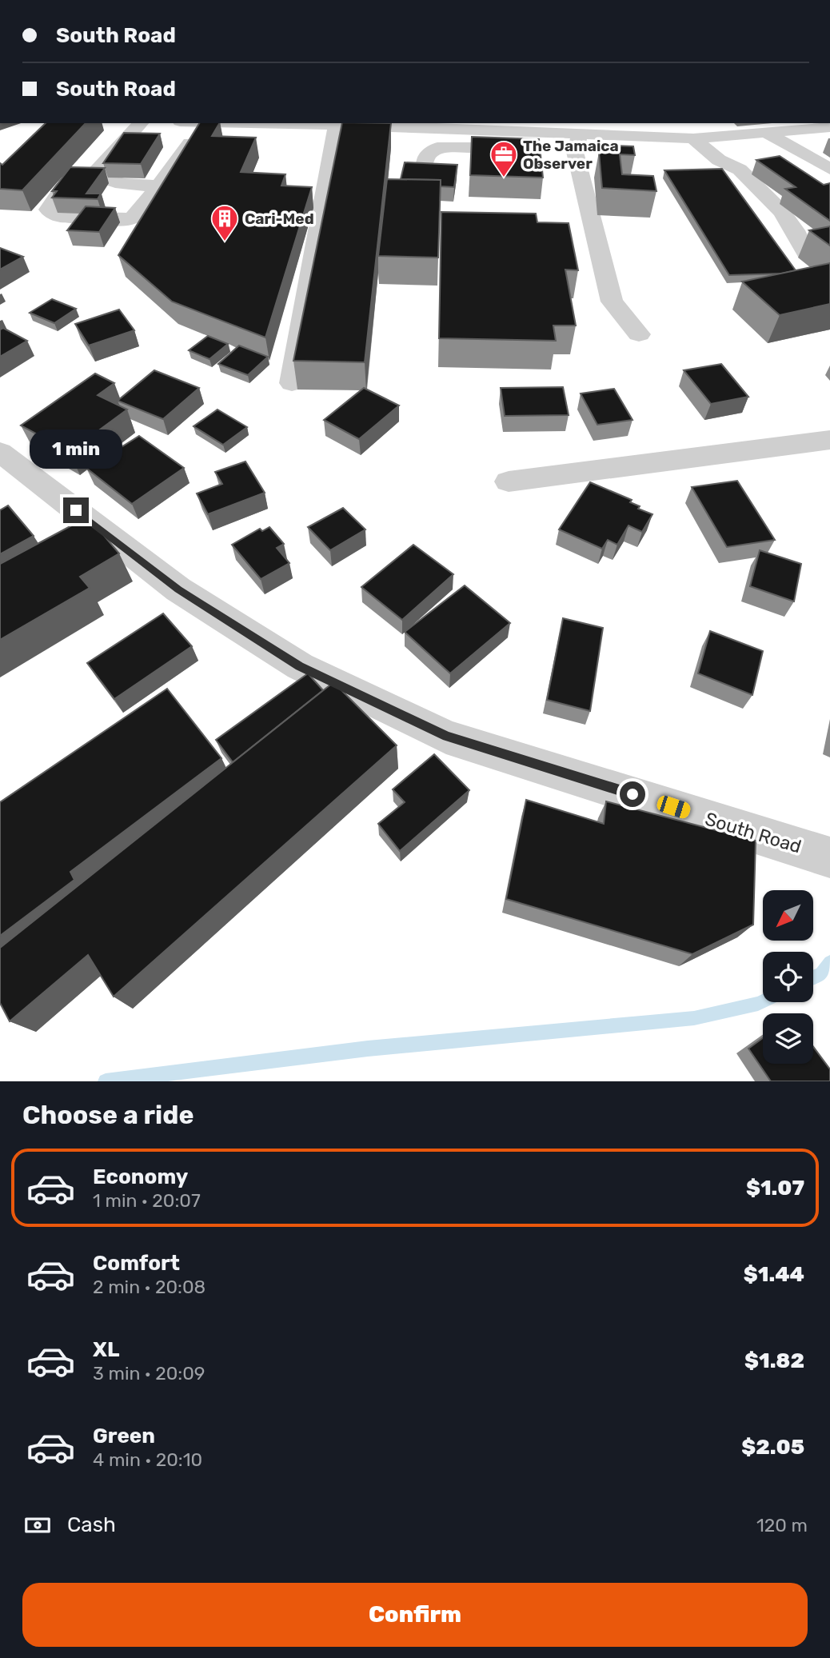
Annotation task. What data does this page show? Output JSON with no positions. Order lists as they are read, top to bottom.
{
  "streets": {
    "street": ["South Road"]
  },
  "places": {
    "office": ["The Jamaica Observer"],
    "building": ["Cari-Med"]
  },
  "north": "bottom left",
  "page": {
    "banner": ["South Road", "South Road"],
    "bubble": "1 min",
    "heading": "Choose a ride",
    "list": [
      {
        "name": "Economy",
        "note": "1 min · 20:07",
        "value": "$1.07"
      },
      {
        "name": "Comfort",
        "note": "2 min · 20:08",
        "value": "$1.44"
      },
      {
        "name": "XL",
        "note": "3 min · 20:09",
        "value": "$1.82"
      },
      {
        "name": "Green",
        "note": "4 min · 20:10",
        "value": "$2.05"
      }
    ],
    "pay": ["Cash", "120 m"],
    "buttons": "Confirm"
  }
}
